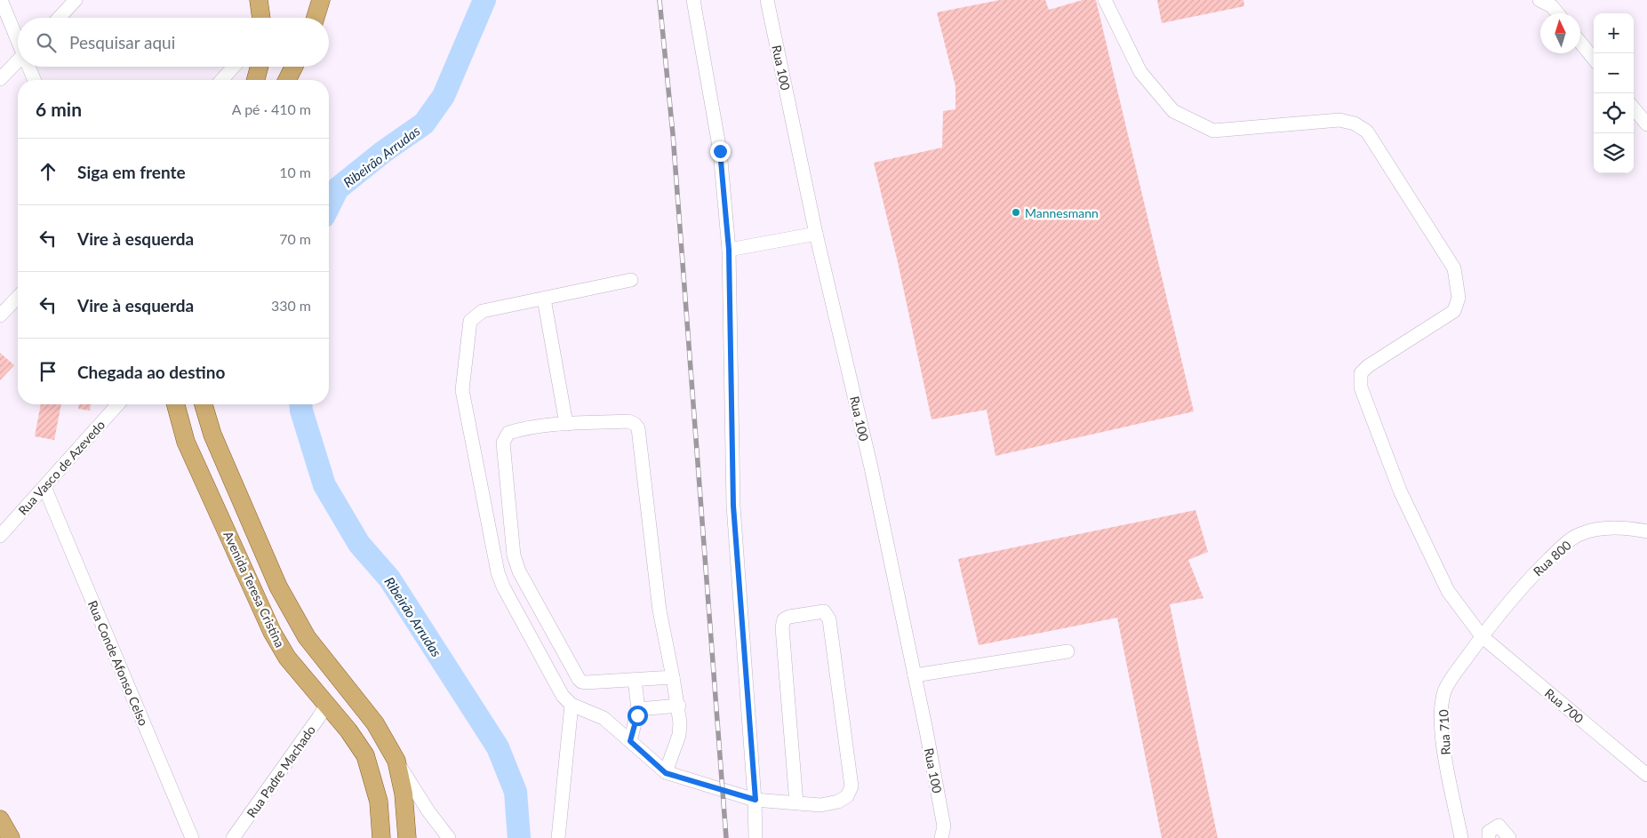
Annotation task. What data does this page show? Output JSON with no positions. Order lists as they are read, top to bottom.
{
  "streets": {
    "main road": ["Avenida Teresa Cristina"],
    "street": [
      "Rua 100",
      "Rua Vasco de Azevedo",
      "Rua 800",
      "Rua Conde Afonso Celso",
      "Rua 700",
      "Rua 710",
      "Rua Padre Machado"
    ]
  },
  "crossings": [
    ["Rua Vasco de Azevedo", "Rua Conde Afonso Celso"],
    ["Rua 800", "Rua 700"],
    ["Rua 800", "Rua 710"],
    ["Avenida Teresa Cristina", "Rua Padre Machado"],
    ["Rua 700", "Rua 710"]
  ],
  "water": ["Ribeirão Arrudas"],
  "places": ["Mannesmann"],
  "north": "top",
  "page": {
    "map_buttons": ["+", "−"],
    "search": "Pesquisar aqui",
    "heading": ["6 min", "A pé · 410 m"],
    "list": [
      ["Siga em frente", "10 m"],
      ["Vire à esquerda", "70 m"],
      ["Vire à esquerda", "330 m"],
      "Chegada ao destino"
    ]
  }
}
